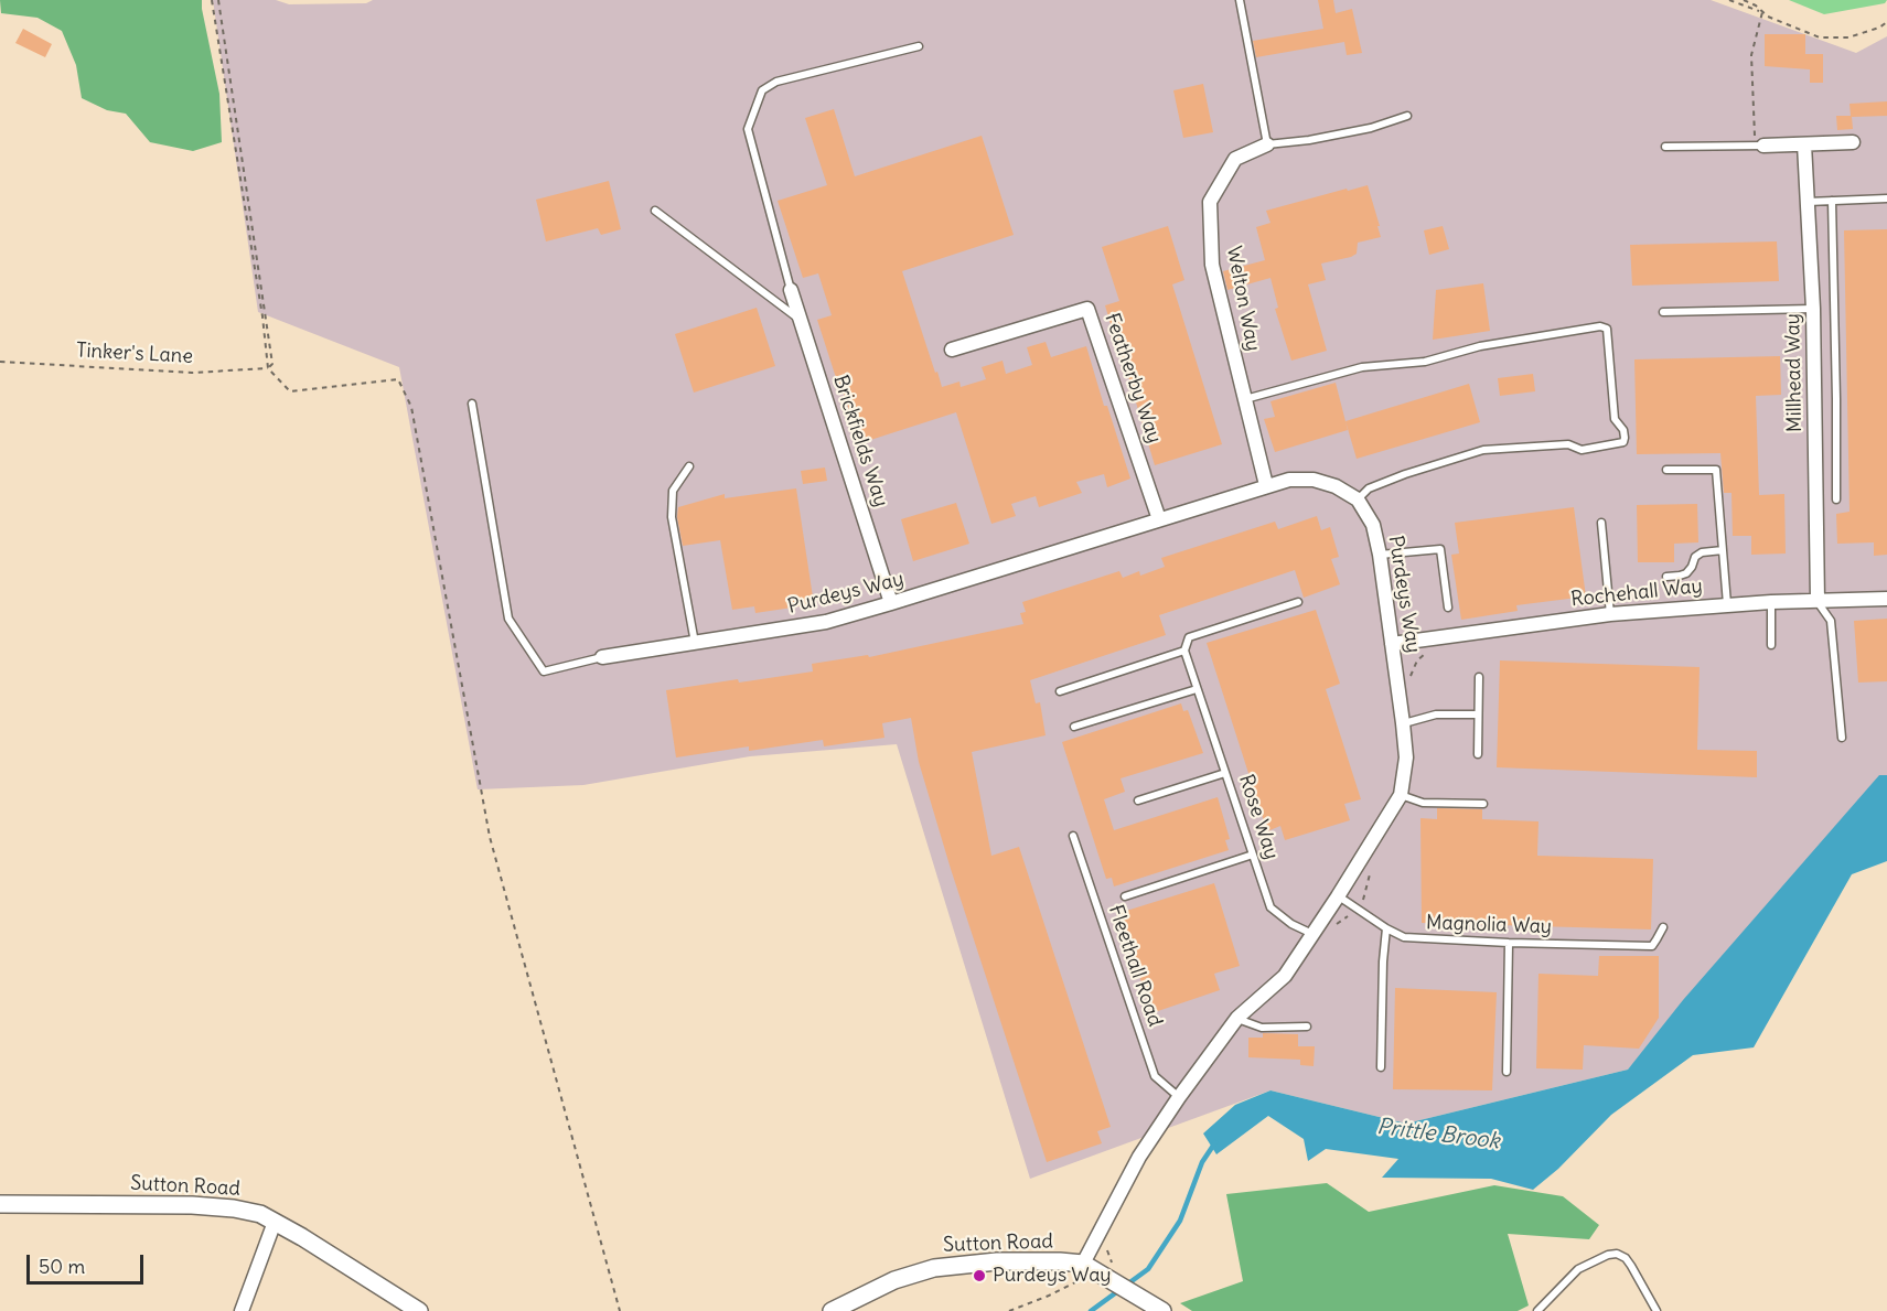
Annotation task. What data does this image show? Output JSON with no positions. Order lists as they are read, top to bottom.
{
  "streets": {
    "street": [
      "Welton Way",
      "Millhead Way",
      "Featherby Way",
      "Brickfields Way",
      "Purdeys Way",
      "Rochehall Way",
      "Sutton Road"
    ],
    "lane": ["Rose Way", "Magnolia Way", "Fleethall Road"],
    "path": ["Tinker's Lane"]
  },
  "crossings": [
    ["Welton Way", "Purdeys Way"],
    ["Millhead Way", "Rochehall Way"],
    ["Featherby Way", "Purdeys Way"],
    ["Brickfields Way", "Purdeys Way"],
    ["Purdeys Way", "Rochehall Way"],
    ["Purdeys Way", "Rose Way"],
    ["Purdeys Way", "Magnolia Way"],
    ["Purdeys Way", "Fleethall Road"],
    ["Purdeys Way", "Sutton Road"]
  ],
  "water": ["Prittle Brook"],
  "places": ["Purdeys Way"],
  "scale_bar": "50 m"
}
